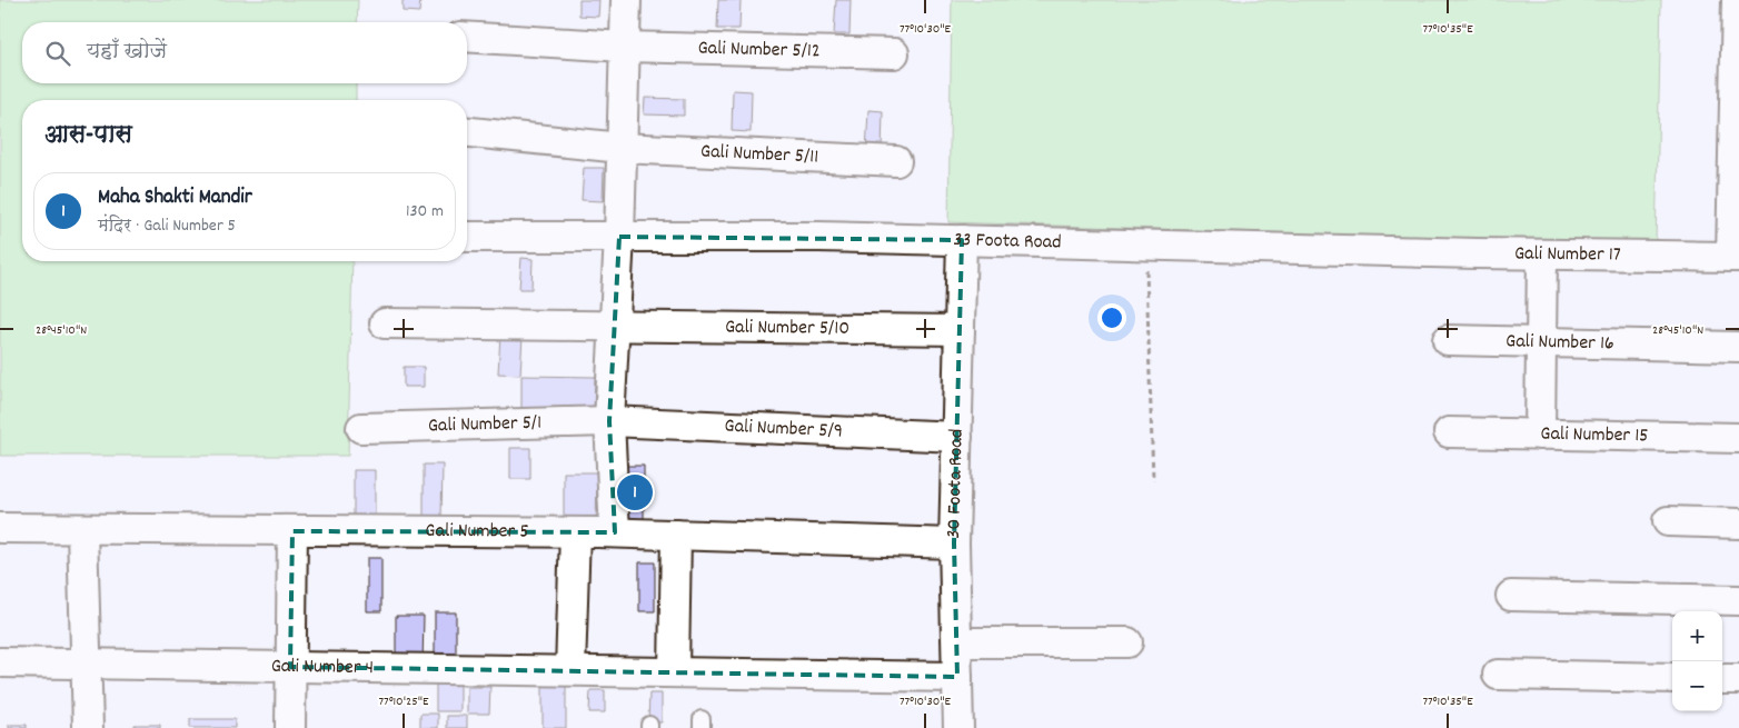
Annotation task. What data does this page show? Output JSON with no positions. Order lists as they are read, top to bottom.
{
  "streets": {
    "street": [
      "Gali Number 5/12",
      "Gali Number 5/11",
      "33 Foota Road",
      "Gali Number 17",
      "Gali Number 5/10",
      "Gali Number 16",
      "Gali Number 5/1",
      "Gali Number 5/9",
      "Gali Number 15",
      "30 Foota Road",
      "Gali Number 5",
      "Gali Number 4"
    ]
  },
  "crossings": [
    ["33 Foota Road", "Gali Number 17"],
    ["33 Foota Road", "30 Foota Road"],
    ["Gali Number 5/10", "30 Foota Road"],
    ["Gali Number 5/1", "Gali Number 5/9"],
    ["Gali Number 5/9", "30 Foota Road"],
    ["30 Foota Road", "Gali Number 5"],
    ["30 Foota Road", "Gali Number 4"]
  ],
  "page": {
    "search": "यहाँ खोजें",
    "heading": "आस-पास",
    "list": [
      {
        "mark": "1",
        "name": "Maha Shakti Mandir",
        "note": "मंदिर · Gali Number 5",
        "value": "130 m"
      }
    ],
    "pins": "1",
    "map_buttons": ["+", "−"]
  },
  "coordinates": [
    "77°10'30\"E",
    "77°10'35\"E",
    "28°45'10\"N",
    "77°10'25\"E"
  ]
}
